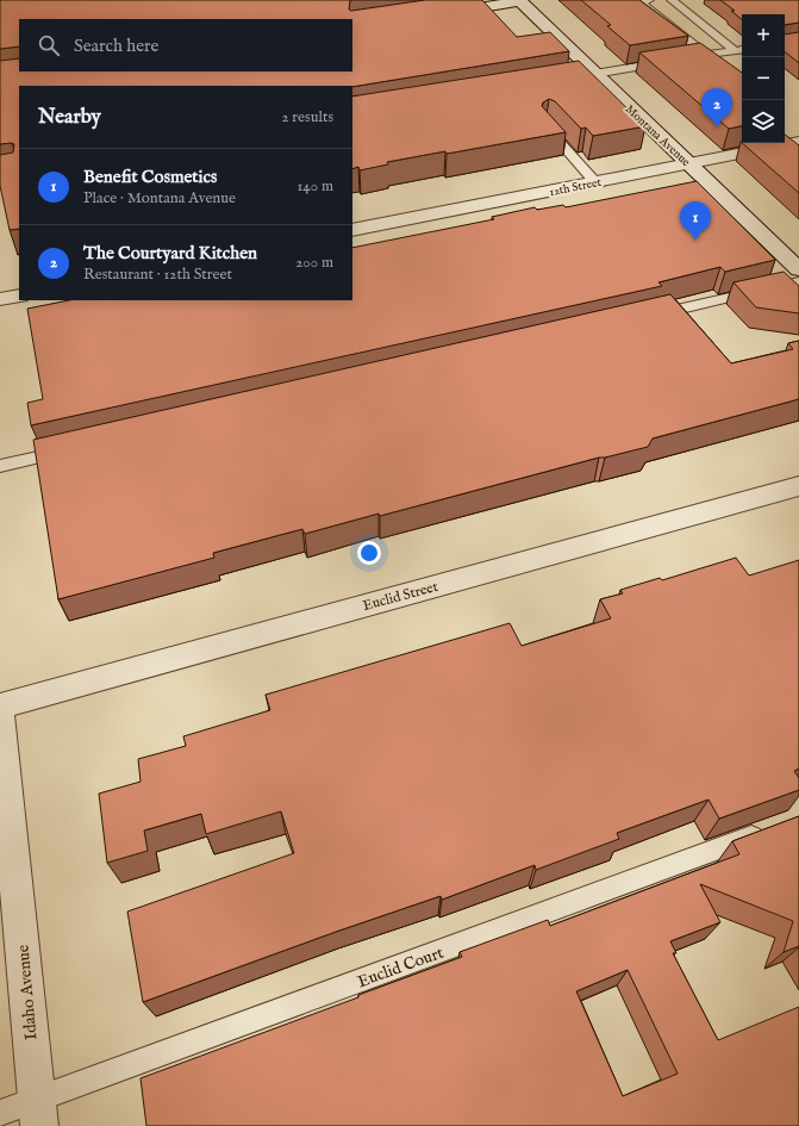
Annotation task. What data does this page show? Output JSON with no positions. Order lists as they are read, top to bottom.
{
  "streets": {
    "street": [
      "Montana Avenue",
      "12th Street",
      "Euclid Street",
      "Idaho Avenue"
    ],
    "lane": ["Euclid Court"]
  },
  "crossings": [
    ["Montana Avenue", "12th Street"],
    ["Euclid Court", "Idaho Avenue"]
  ],
  "page": {
    "map_buttons": ["+", "−"],
    "search": "Search here",
    "heading": ["Nearby", "2 results"],
    "pins": ["2", "1"],
    "list": [
      {
        "mark": "1",
        "name": "Benefit Cosmetics",
        "note": "Place · Montana Avenue",
        "value": "140 m"
      },
      {
        "mark": "2",
        "name": "The Courtyard Kitchen",
        "note": "Restaurant · 12th Street",
        "value": "200 m"
      }
    ]
  }
}
